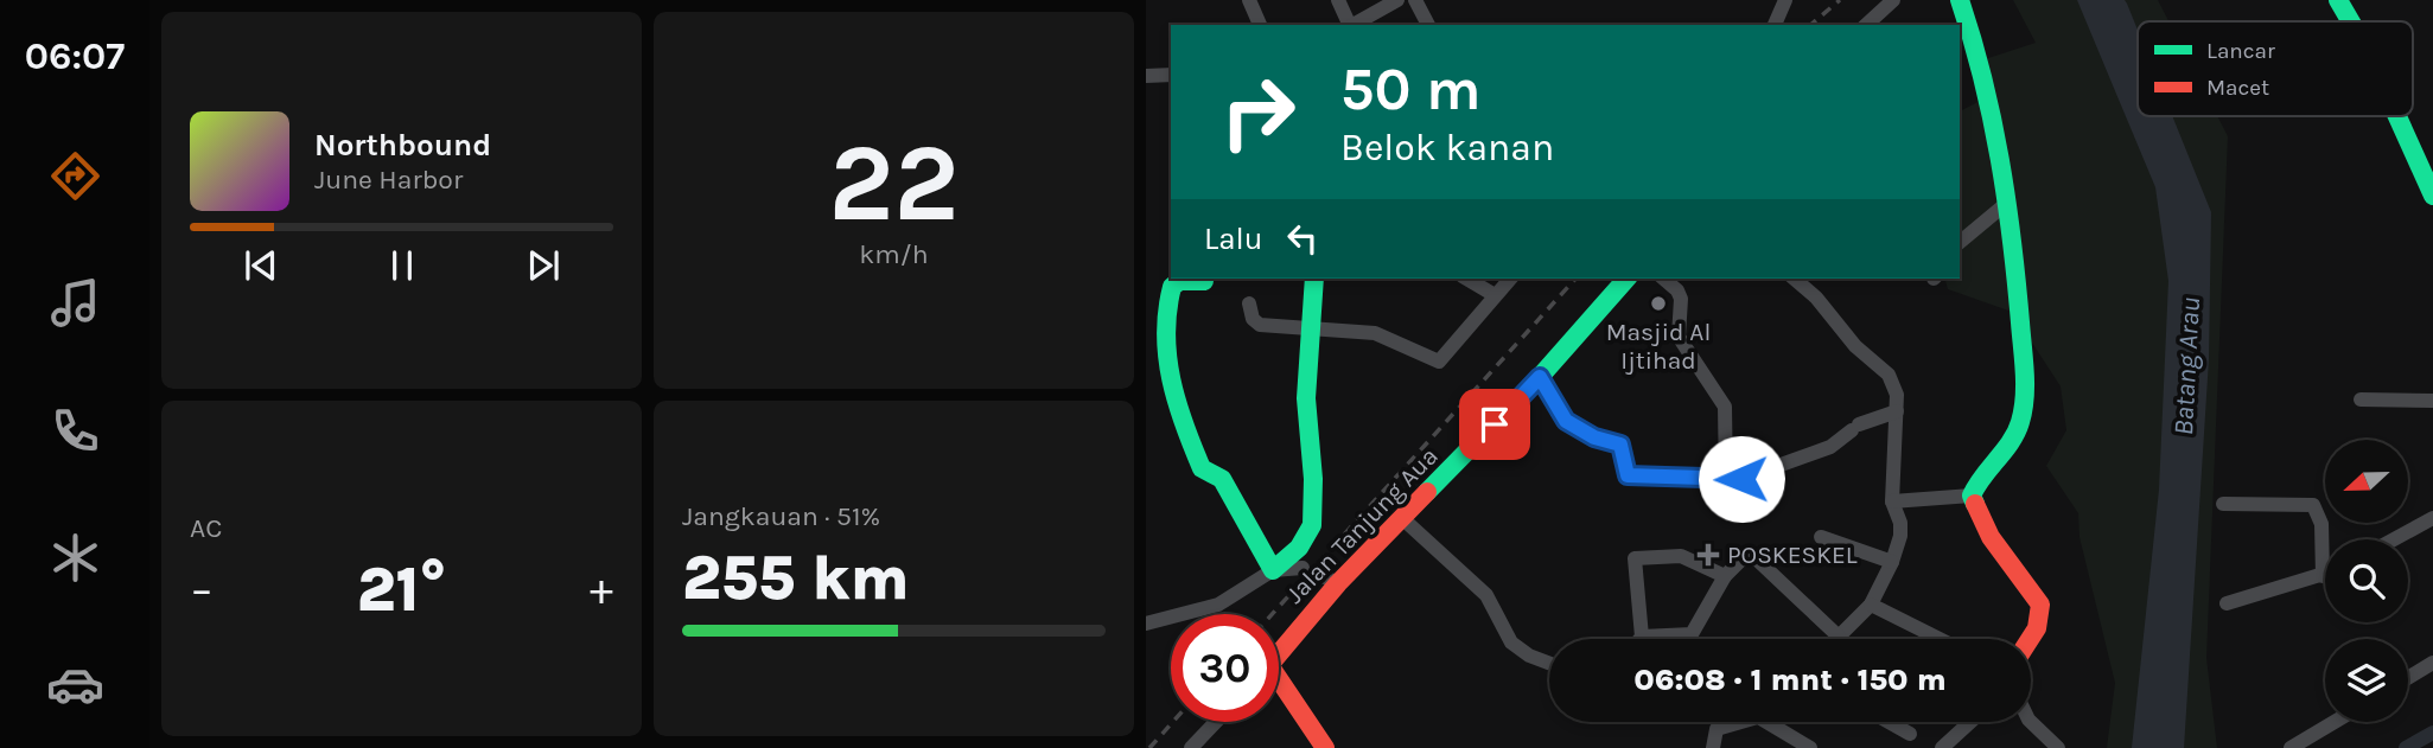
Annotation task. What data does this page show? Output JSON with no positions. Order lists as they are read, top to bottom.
{
  "streets": {
    "street": ["Jalan Tanjung Aua"]
  },
  "water": ["Batang Arau"],
  "places": {
    "other": ["Masjid Al Ijtihad"],
    "health": ["POSKESKEL"]
  },
  "legend": ["Lancar", "Macet"],
  "north": "left",
  "page": {
    "tabs": "06:07",
    "tile": [
      ["22", "km/h"],
      "AC",
      ["Jangkauan · 51%", "255 km"]
    ],
    "turn": ["50 m", "Belok kanan"],
    "song": ["Northbound", "June Harbor"],
    "then": "Lalu",
    "heat": ["−", "21°", "+"],
    "limit": "30",
    "trip": "06:08 · 1 mnt · 150 m"
  }
}
